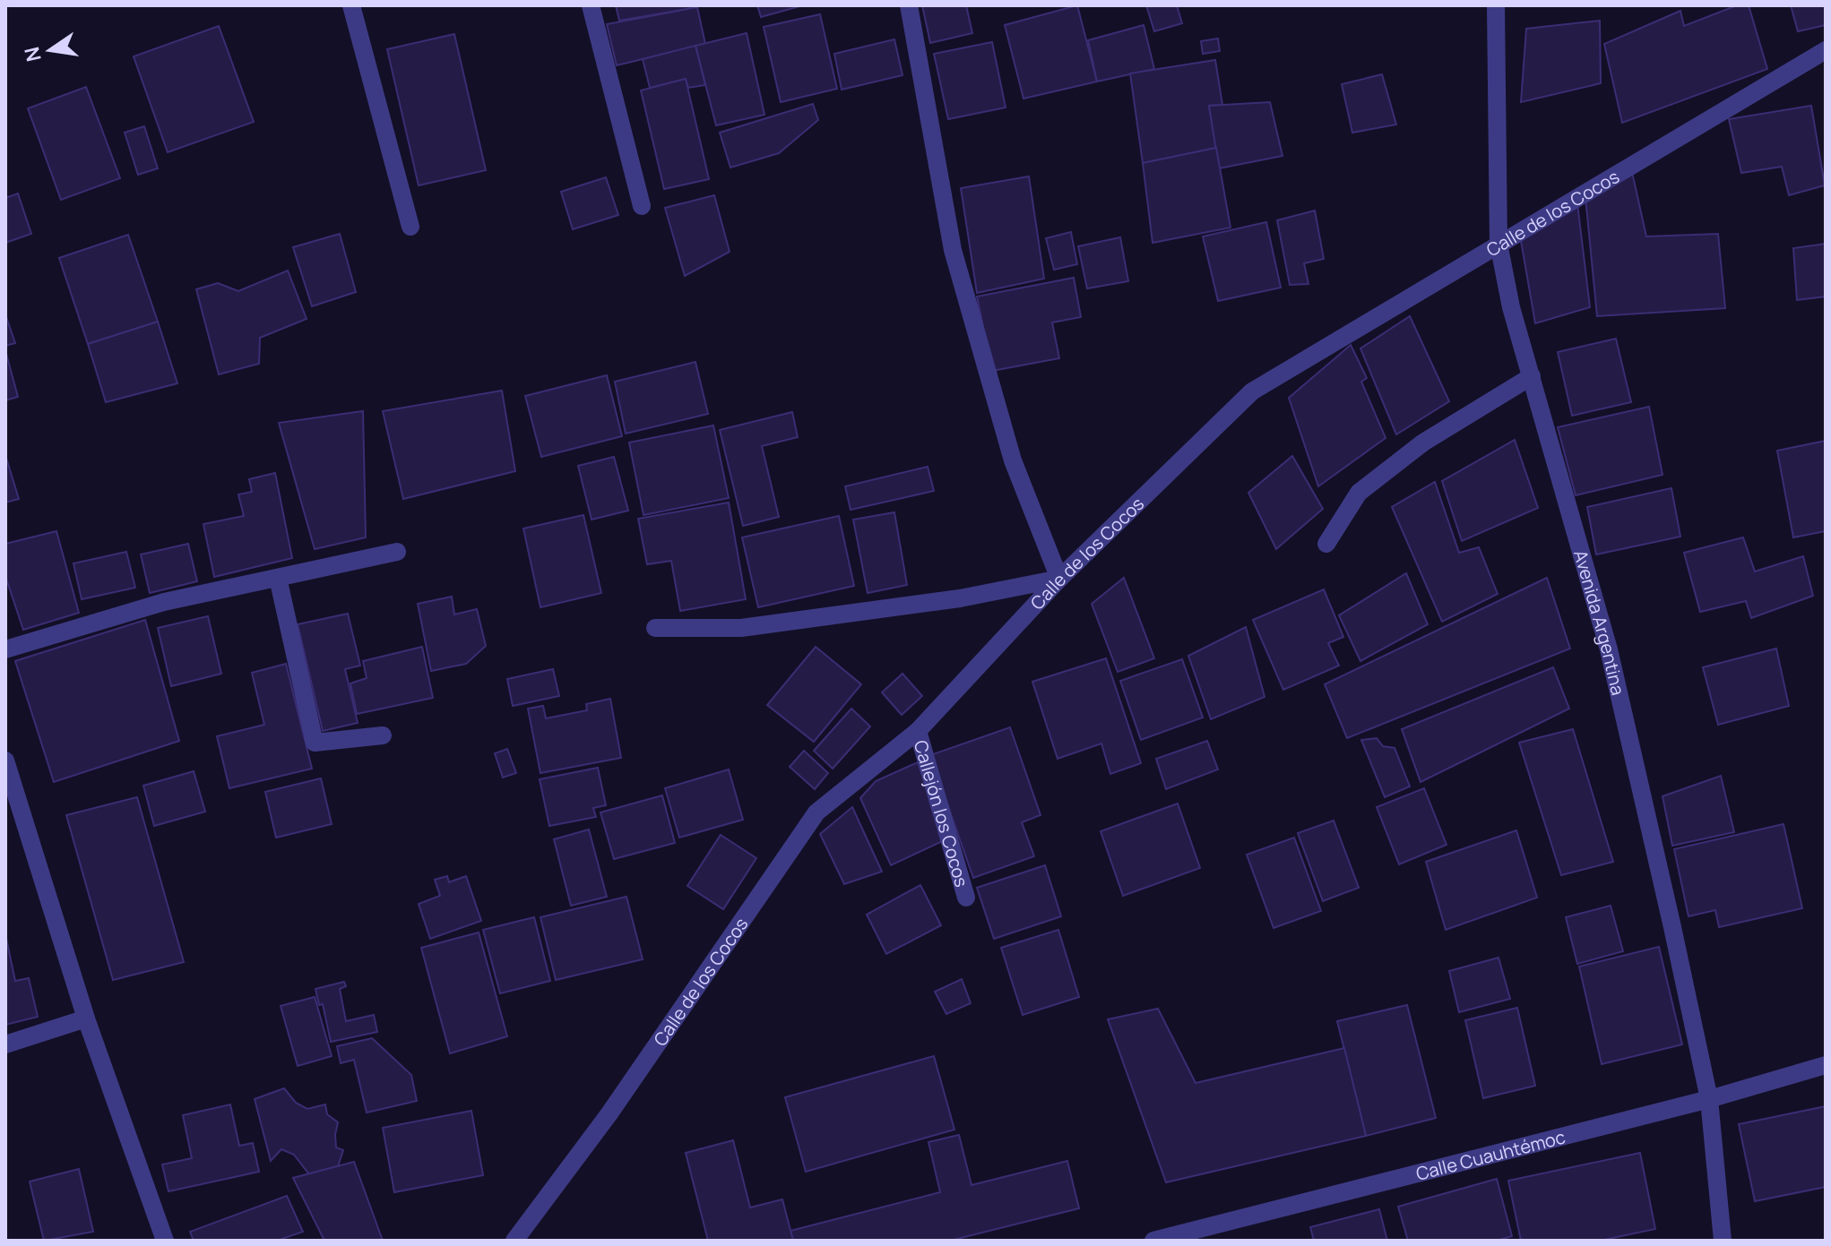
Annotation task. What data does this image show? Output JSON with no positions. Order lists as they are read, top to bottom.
{
  "streets": {
    "street": [
      "Calle de los Cocos",
      "Avenida Argentina",
      "Callejón los Cocos",
      "Calle Cuauhtémoc"
    ]
  },
  "crossings": [
    ["Calle de los Cocos", "Avenida Argentina"],
    ["Calle de los Cocos", "Callejón los Cocos"],
    ["Avenida Argentina", "Calle Cuauhtémoc"]
  ],
  "north": "left"
}
